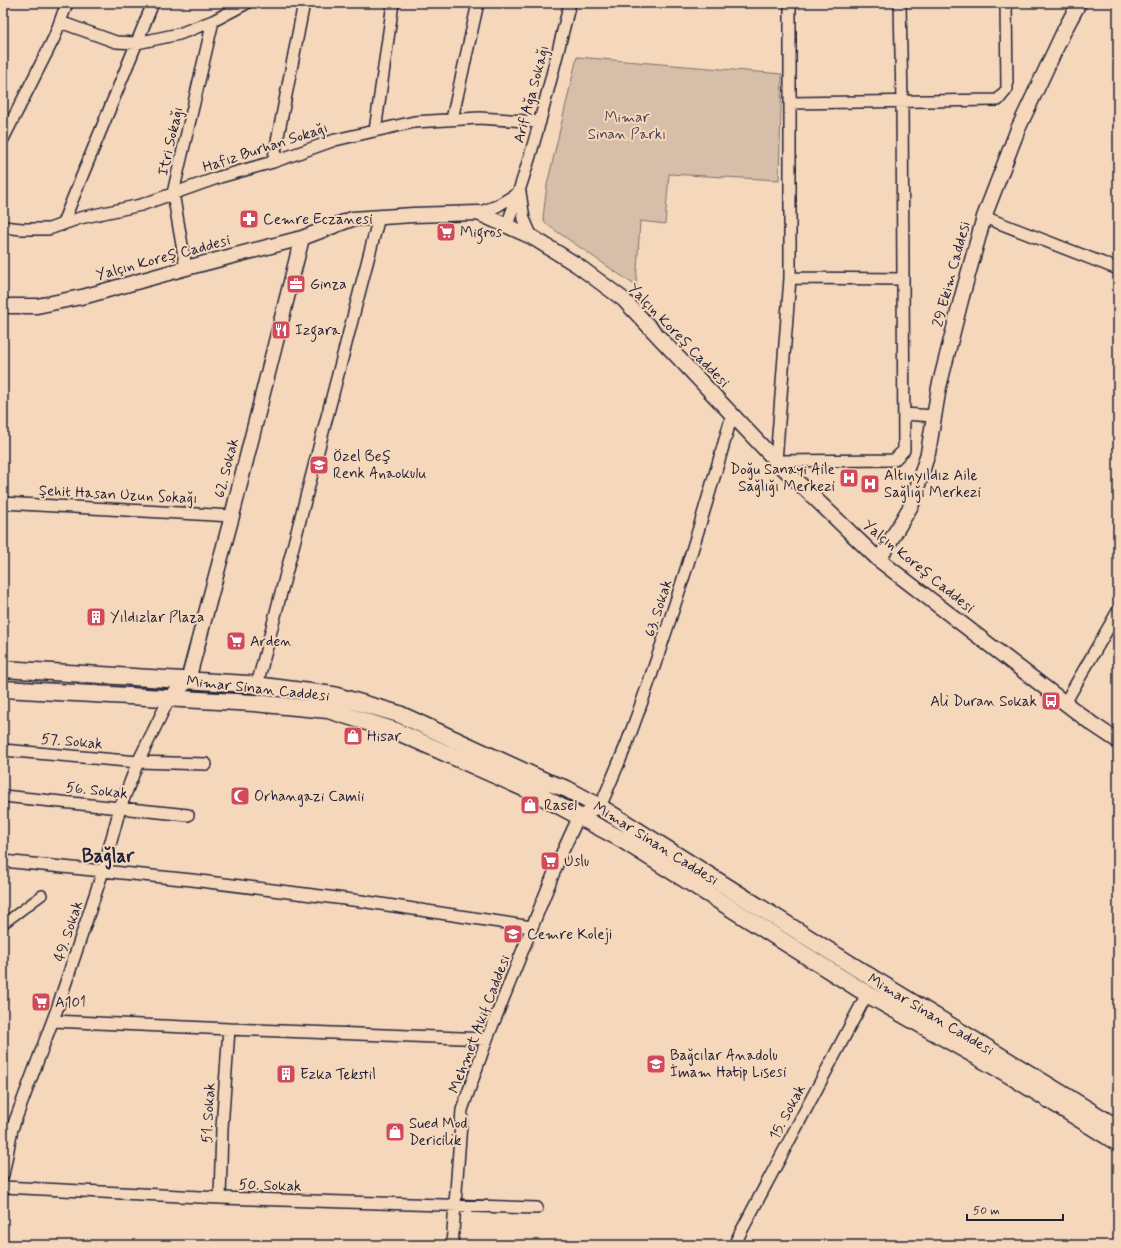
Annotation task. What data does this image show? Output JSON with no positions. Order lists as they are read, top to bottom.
{
  "streets": {
    "main road": ["Mimar Sinan Caddesi"],
    "street": [
      "Arif Ağa Sokağı",
      "Itri Sokağı",
      "Hafız Burhan Sokağı",
      "Yalçın Koreş Caddesi",
      "29 Ekim Caddesi",
      "62. Sokak",
      "Şehit Hasan Uzun Sokağı",
      "63. Sokak",
      "57. Sokak",
      "56. Sokak",
      "49. Sokak",
      "Mehmet Akif Caddesi",
      "15. Sokak",
      "51. Sokak",
      "50. Sokak"
    ]
  },
  "crossings": [
    ["Arif Ağa Sokağı", "Hafız Burhan Sokağı"],
    ["Arif Ağa Sokağı", "Yalçın Koreş Caddesi"],
    ["Itri Sokağı", "Hafız Burhan Sokağı"],
    ["Itri Sokağı", "Yalçın Koreş Caddesi"],
    ["Yalçın Koreş Caddesi", "29 Ekim Caddesi"],
    ["Yalçın Koreş Caddesi", "62. Sokak"],
    ["Yalçın Koreş Caddesi", "63. Sokak"],
    ["62. Sokak", "Şehit Hasan Uzun Sokağı"],
    ["62. Sokak", "Mimar Sinan Caddesi"],
    ["62. Sokak", "49. Sokak"],
    ["63. Sokak", "Mimar Sinan Caddesi"],
    ["Mimar Sinan Caddesi", "49. Sokak"],
    ["Mimar Sinan Caddesi", "Mehmet Akif Caddesi"],
    ["Mimar Sinan Caddesi", "15. Sokak"],
    ["57. Sokak", "49. Sokak"],
    ["56. Sokak", "49. Sokak"],
    ["Mehmet Akif Caddesi", "50. Sokak"],
    ["51. Sokak", "50. Sokak"]
  ],
  "districts": ["Bağlar"],
  "parks": ["Mimar Sinan Parkı"],
  "places": {
    "pharmacy": ["Cemre Eczanesi"],
    "supermarket": [
      "Migros",
      "Arden",
      "Uslu",
      "A101"
    ],
    "office": ["Ginza"],
    "restaurant": ["Izgara"],
    "school or university": ["Özel Beş Renk Anaokulu", "Cemre Koleji", "Bağcılar Anadolu İmam Hatip Lisesi"],
    "hospital": ["Doğu Sanayi Aile Sağlığı Merkezi", "Altınyıldız Aile Sağlığı Merkezi"],
    "building": ["Yıldızlar Plaza", "Ezka Tekstil"],
    "bus stop": ["Ali Duran Sokak"],
    "shop": ["Hisar", "Rasel", "Sued Mod Dericilik"],
    "mosque": ["Orhangazi Camii"]
  },
  "scale_bar": "50 m"
}
